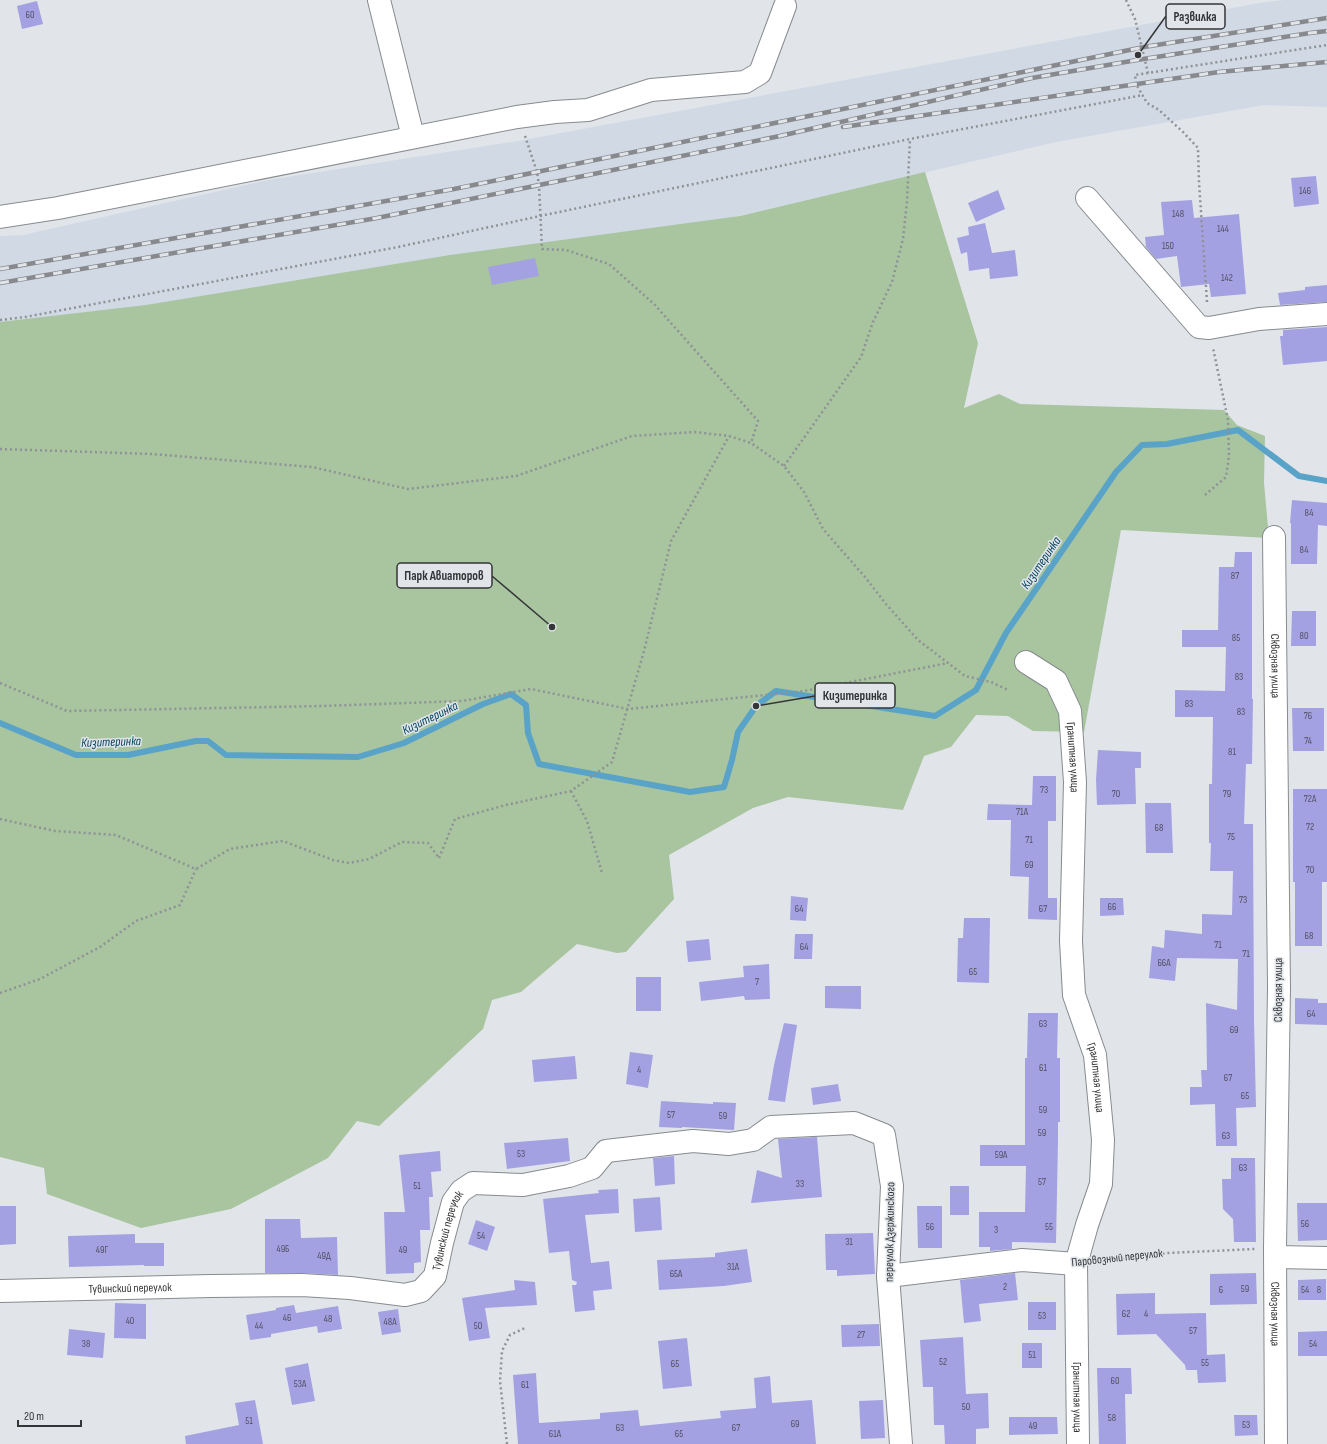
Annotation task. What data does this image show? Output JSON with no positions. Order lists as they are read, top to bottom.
{
  "streets": {
    "street": [
      "Сквозная улица",
      "Гранитная улица",
      "Тувинский переулок",
      "переулок Дзержинского",
      "Паровозный переулок"
    ]
  },
  "crossings": [
    ["Сквозная улица", "Паровозный переулок"],
    ["Гранитная улица", "Паровозный переулок"],
    ["Тувинский переулок", "переулок Дзержинского"],
    ["переулок Дзержинского", "Паровозный переулок"]
  ],
  "water": ["Кизитеринка"],
  "places": ["Развилка", "Парк Авиаторов", "Кизитеринка"],
  "house_numbers": [
    "60",
    "146",
    "148",
    "144",
    "150",
    "142",
    "84",
    "84",
    "87",
    "80",
    "85",
    "83",
    "83",
    "83",
    "76",
    "74",
    "81",
    "73",
    "70",
    "79",
    "72А",
    "71А",
    "72",
    "68",
    "75",
    "71",
    "69",
    "70",
    "73",
    "66",
    "64",
    "67",
    "68",
    "71",
    "64",
    "71",
    "66А",
    "65",
    "7",
    "64",
    "63",
    "69",
    "61",
    "4",
    "67",
    "65",
    "59",
    "57",
    "59",
    "59",
    "63",
    "53",
    "59А",
    "63",
    "57",
    "33",
    "51",
    "56",
    "56",
    "55",
    "3",
    "54",
    "31",
    "49Б",
    "49Г",
    "49",
    "49Д",
    "31А",
    "65А",
    "2",
    "59",
    "6",
    "54",
    "8",
    "62",
    "4",
    "53",
    "46",
    "48",
    "40",
    "48А",
    "44",
    "50",
    "57",
    "27",
    "38",
    "54",
    "51",
    "52",
    "55",
    "65",
    "60",
    "53А",
    "61",
    "50",
    "58",
    "51",
    "69",
    "53",
    "49",
    "63",
    "67",
    "61А",
    "65"
  ],
  "scale_bar": "20 m"
}
